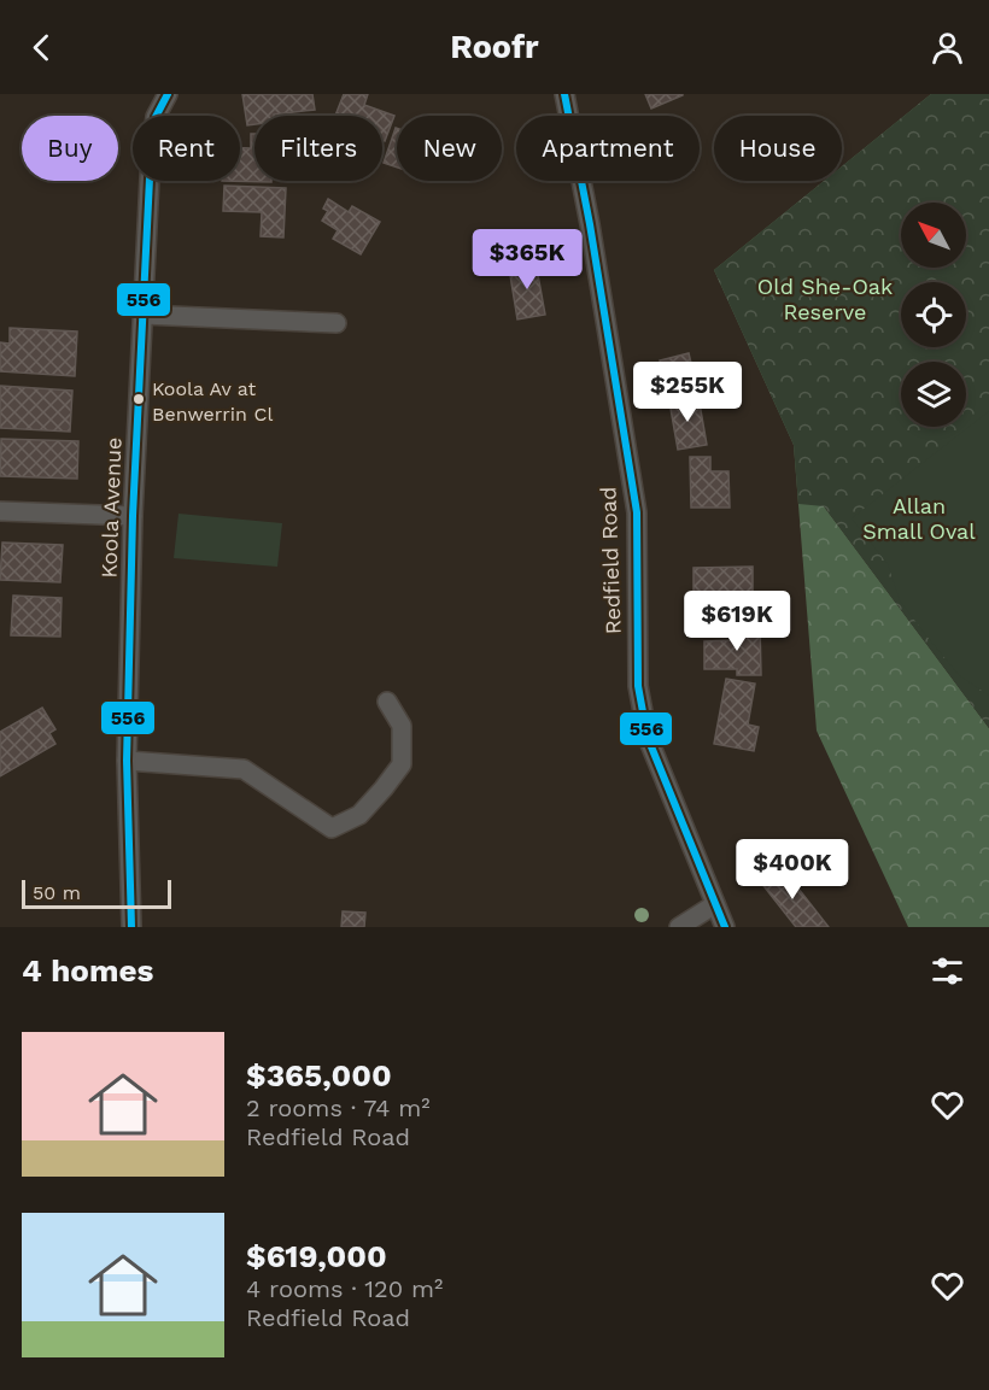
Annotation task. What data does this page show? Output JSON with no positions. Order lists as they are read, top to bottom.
{
  "streets": {
    "street": ["Koola Avenue", "Redfield Road"]
  },
  "parks": ["Old She-Oak Reserve", "Allan Small Oval"],
  "places": ["Koola Av at Benwerrin Cl"],
  "lines": ["transit line 556"],
  "scale_bar": "50 m",
  "north": "top left",
  "page": {
    "header": "Roofr",
    "chip": [
      "Buy",
      "Rent",
      "Filters",
      "New",
      "Apartment",
      "House"
    ],
    "price": [
      "$365K",
      "$255K",
      "$619K",
      "$400K"
    ],
    "scale": "50 m",
    "heading": "4 homes",
    "list": [
      {
        "name": "$365,000",
        "note": "2 rooms · 74 m² · Redfield Road"
      },
      {
        "name": "$619,000",
        "note": "4 rooms · 120 m² · Redfield Road"
      }
    ]
  }
}
